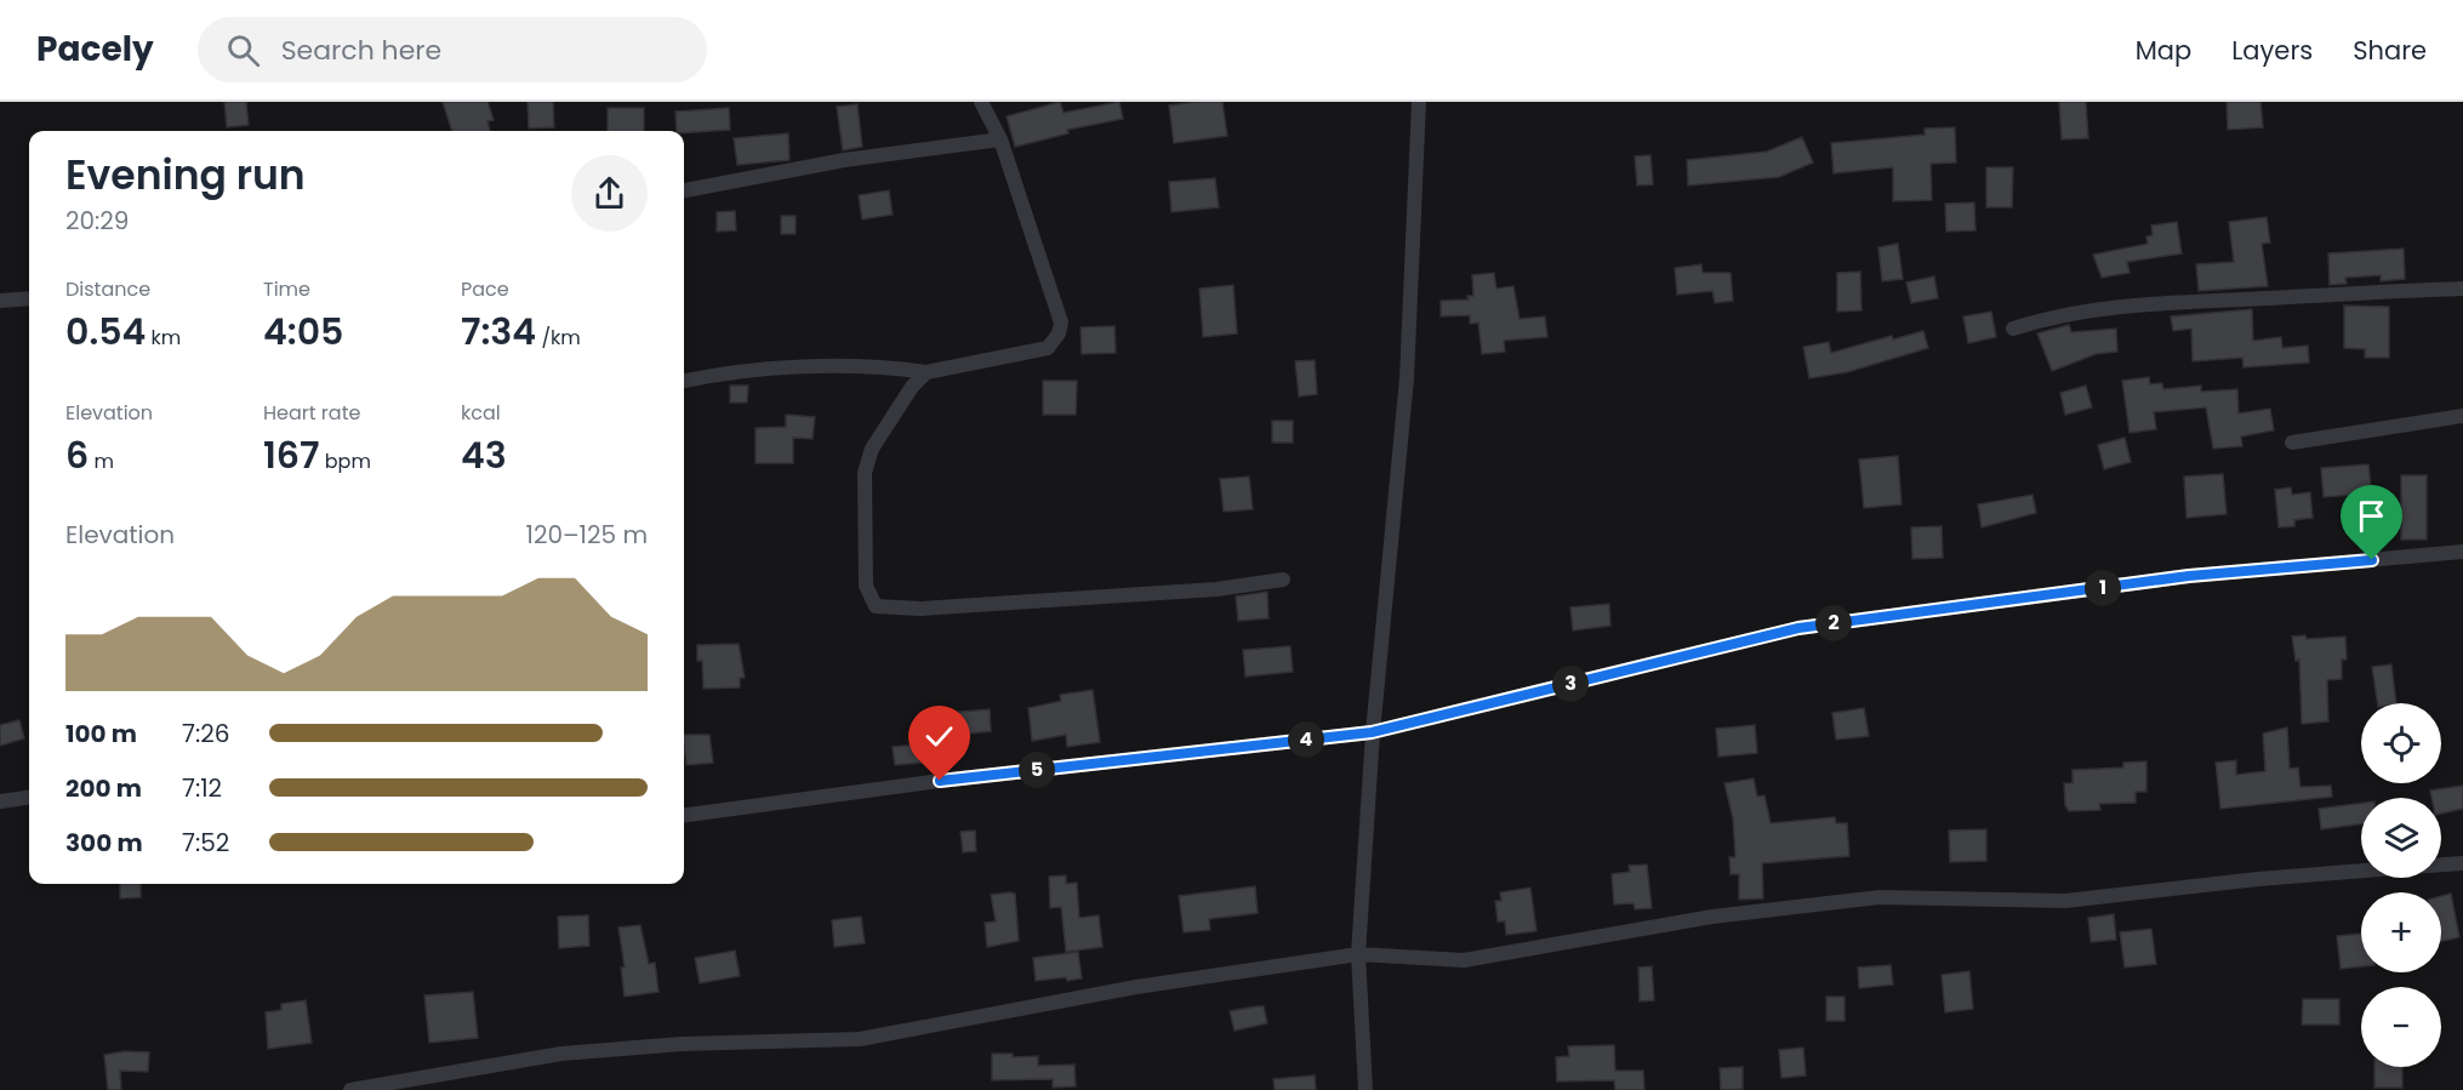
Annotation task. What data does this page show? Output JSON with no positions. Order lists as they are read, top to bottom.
{
  "page": {
    "header": "Pacely",
    "search": "Search here",
    "nav": ["Map", "Layers", "Share"],
    "heading": ["Evening run", "20:29"],
    "stats": [
      ["Distance", "0.54 km"],
      ["Time", "4:05"],
      ["Pace", "7:34 /km"],
      ["Elevation", "6 m"],
      ["Heart rate", "167 bpm"],
      ["kcal", "43"]
    ],
    "chart": ["Elevation", "120–125 m"],
    "pins": [
      "1",
      "2",
      "3",
      "4",
      "5"
    ],
    "map_buttons": ["+", "−"],
    "list": [
      {
        "name": "100 m",
        "note": "7:26"
      },
      {
        "name": "200 m",
        "note": "7:12"
      },
      {
        "name": "300 m",
        "note": "7:52"
      }
    ]
  }
}
